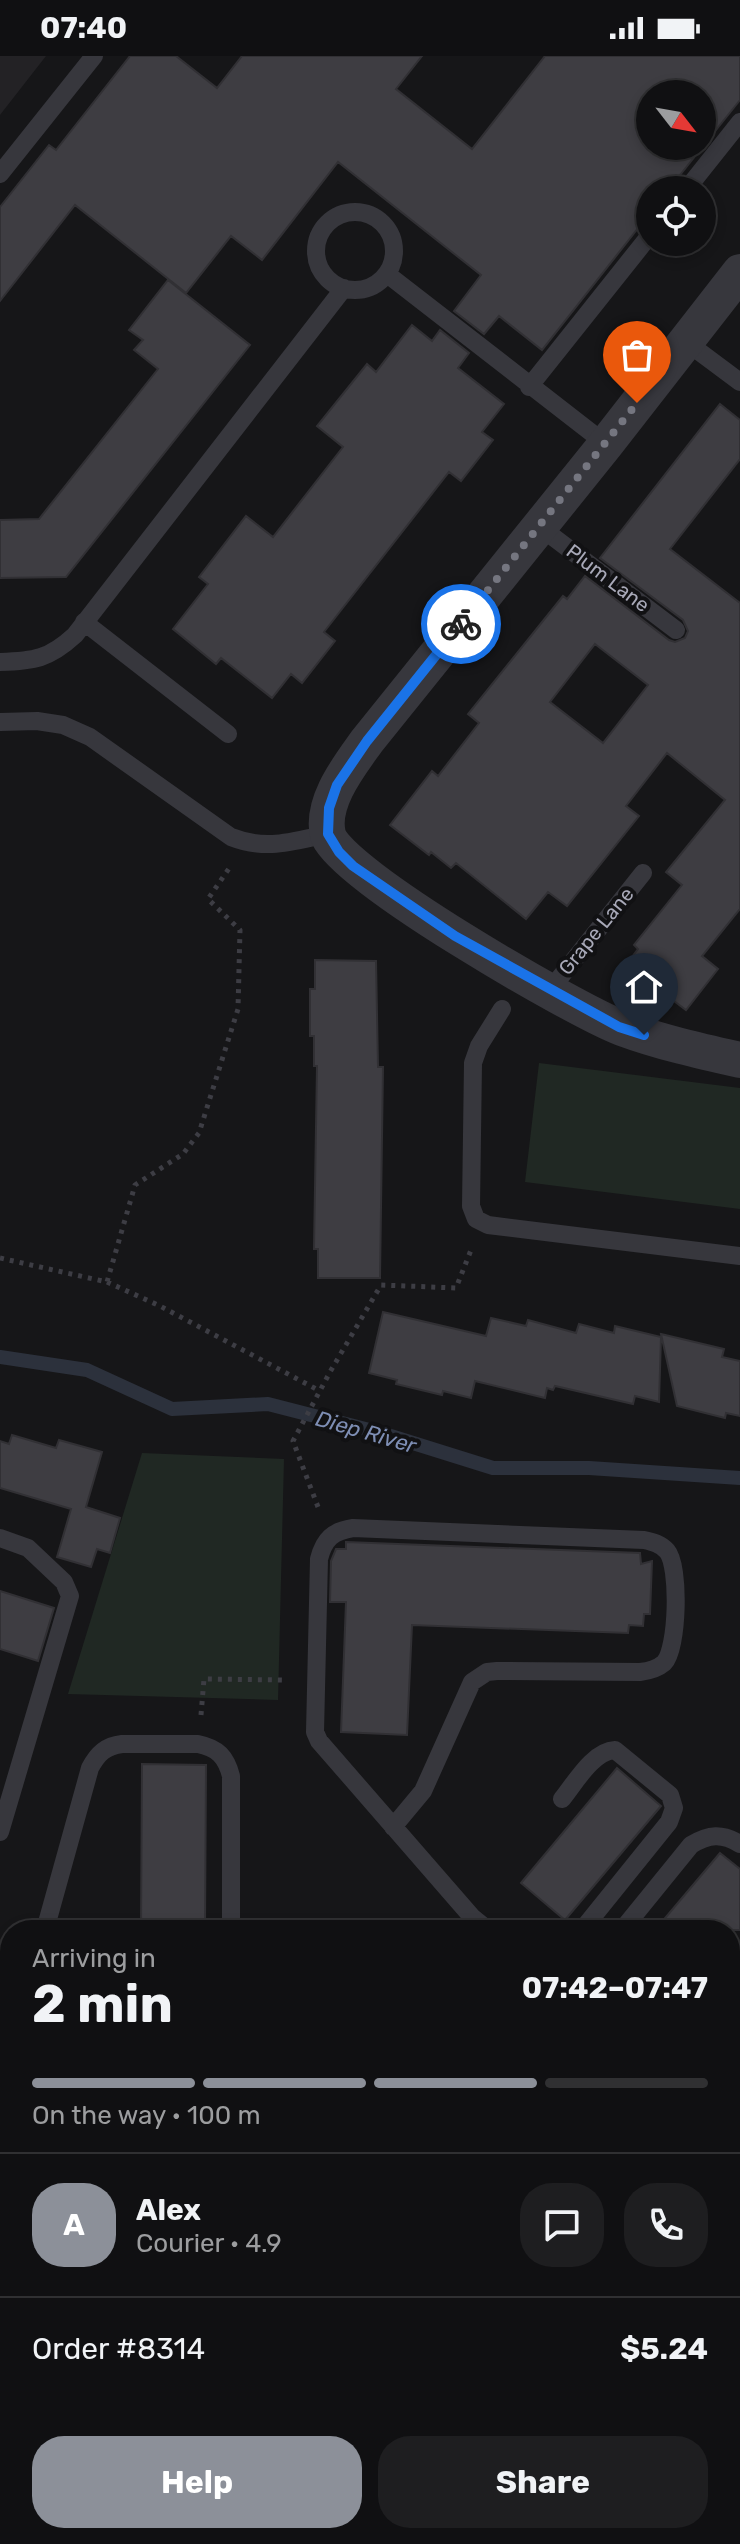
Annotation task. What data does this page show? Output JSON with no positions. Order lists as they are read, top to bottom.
{
  "streets": {
    "lane": ["Plum Lane", "Grape Lane"]
  },
  "water": ["Diep River"],
  "north": "bottom right",
  "page": {
    "status": "07:40",
    "heading": ["2 min", "Arriving in", "07:42–07:47"],
    "panel": [
      "Alex",
      "Courier · 4.9",
      "Order #8314",
      "$5.24"
    ],
    "bar": "On the way · 100 m",
    "round": "A",
    "buttons": ["Help", "Share"]
  }
}
